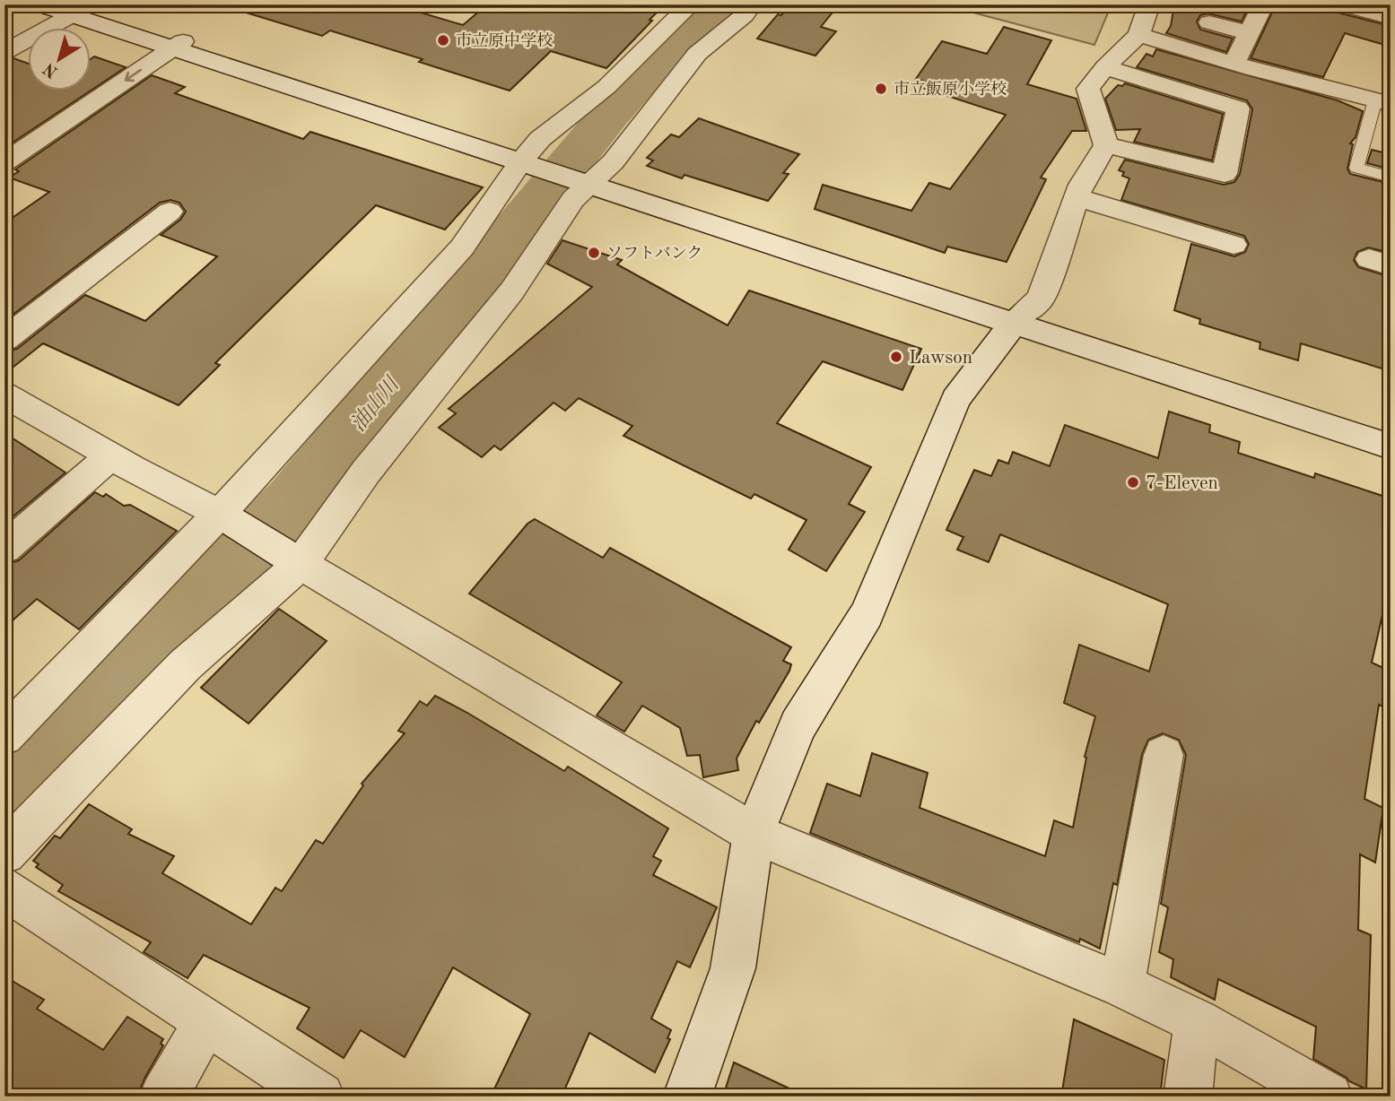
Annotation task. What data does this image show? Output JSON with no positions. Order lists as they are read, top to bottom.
{
  "water": ["油山川"],
  "places": [
    "市立原中学校",
    "市立飯原小学校",
    "ソフトバンク",
    "Lawson",
    "7-Eleven"
  ],
  "north": "bottom left"
}
